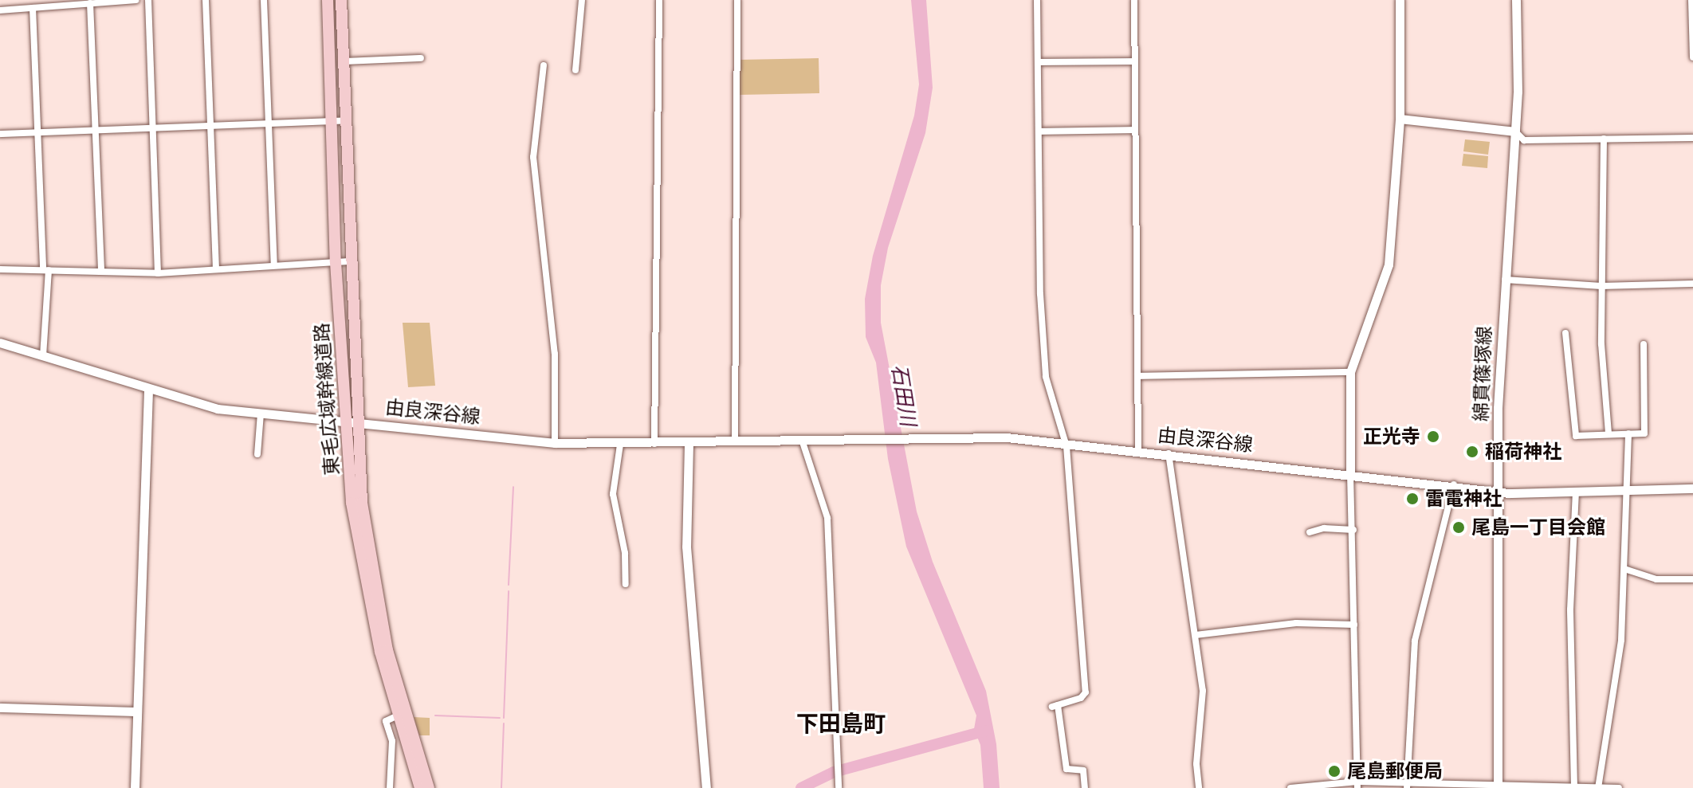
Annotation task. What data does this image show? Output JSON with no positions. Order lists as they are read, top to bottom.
{
  "streets": {
    "highway": ["東毛広域幹線道路"],
    "main road": ["綿貫篠塚線", "由良深谷線"]
  },
  "crossings": [
    ["綿貫篠塚線", "由良深谷線"],
    ["東毛広域幹線道路", "由良深谷線"]
  ],
  "districts": ["下田島町"],
  "water": ["石田川"],
  "places": [
    "正光寺",
    "稲荷神社",
    "雷電神社",
    "尾島一丁目会館",
    "尾島郵便局"
  ]
}
